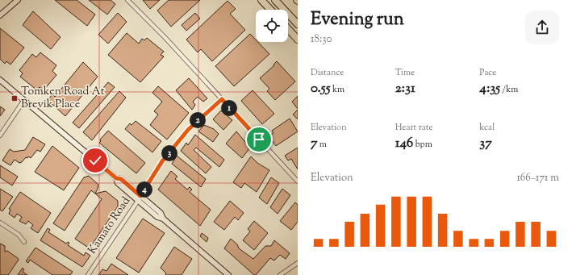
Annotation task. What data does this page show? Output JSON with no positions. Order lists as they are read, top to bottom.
{
  "streets": {
    "street": ["Kamato Road"]
  },
  "places": {
    "transit": ["Tomken Road At Brevik Place"]
  },
  "page": {
    "heading": ["Evening run", "18:30"],
    "stats": [
      ["Distance", "0.55 km"],
      ["Time", "2:31"],
      ["Pace", "4:35 /km"],
      ["Elevation", "7 m"],
      ["Heart rate", "146 bpm"],
      ["kcal", "37"]
    ],
    "pins": [
      "1",
      "2",
      "3",
      "4"
    ],
    "chart": ["Elevation", "166–171 m"]
  }
}
